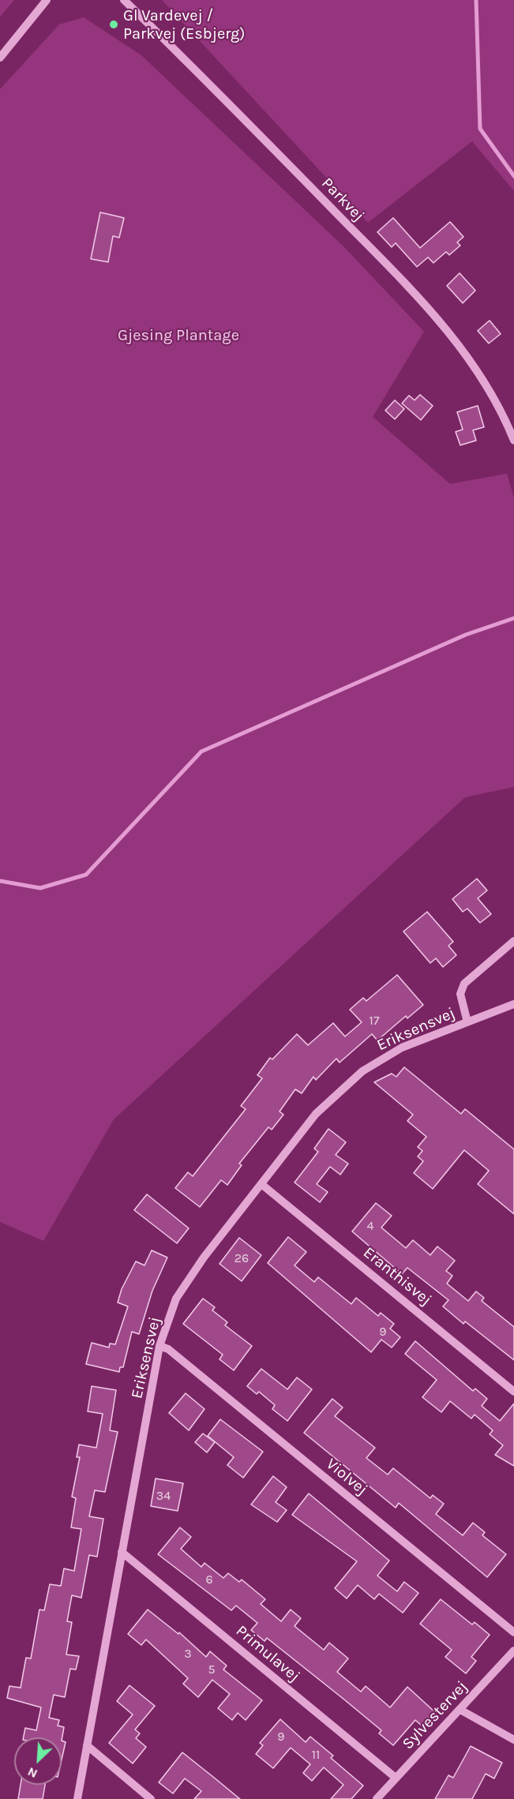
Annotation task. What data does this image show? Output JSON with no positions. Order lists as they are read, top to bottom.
{
  "streets": {
    "street": [
      "Parkvej",
      "Eriksensvej",
      "Eranthisvej",
      "Violvej",
      "Primulavej",
      "Sylvestervej"
    ]
  },
  "crossings": [
    ["Eriksensvej", "Eranthisvej"],
    ["Eriksensvej", "Violvej"],
    ["Eriksensvej", "Primulavej"],
    ["Primulavej", "Sylvestervej"]
  ],
  "parks": ["Gjesing Plantage"],
  "places": ["Gl Vardevej / Parkvej (Esbjerg)"],
  "house_numbers": [
    "17",
    "4",
    "26",
    "9",
    "34",
    "6",
    "3",
    "5",
    "9",
    "11"
  ],
  "north": "bottom left"
}
